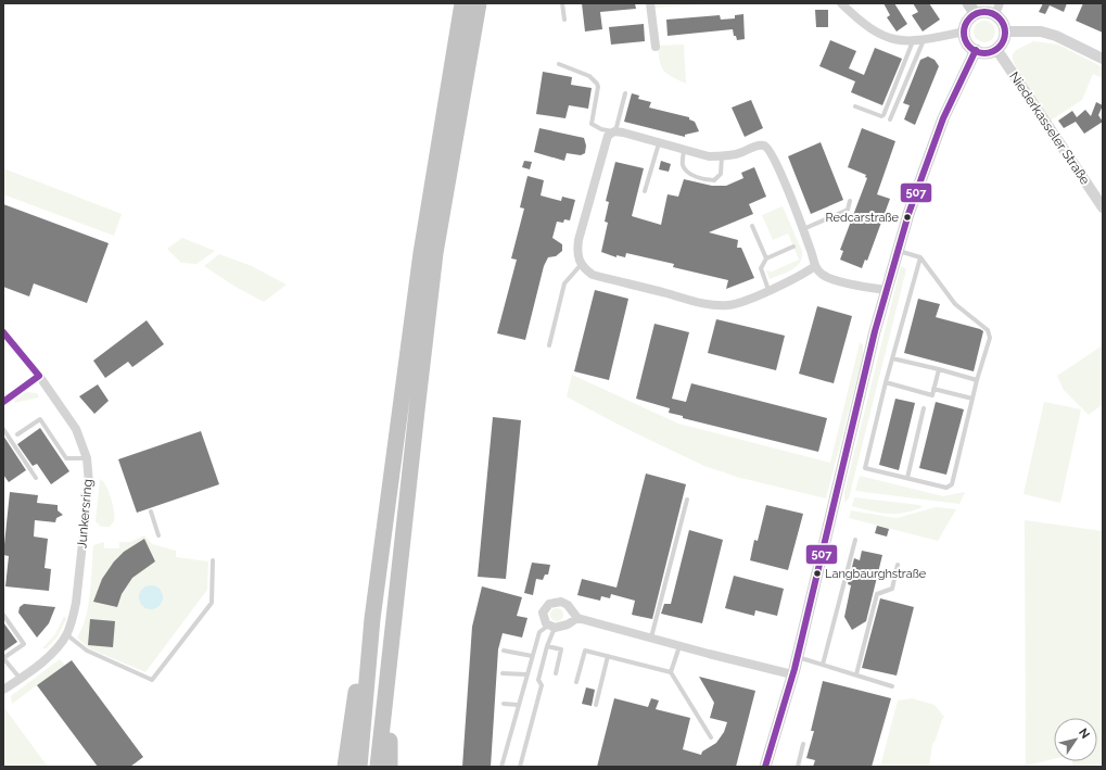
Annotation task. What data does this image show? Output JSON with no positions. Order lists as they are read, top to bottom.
{
  "streets": {
    "street": ["Niederkasseler Straße", "Junkersring"]
  },
  "places": ["Redcarstraße", "Langbaurghstraße"],
  "lines": ["transit line 507"],
  "north": "top right"
}
